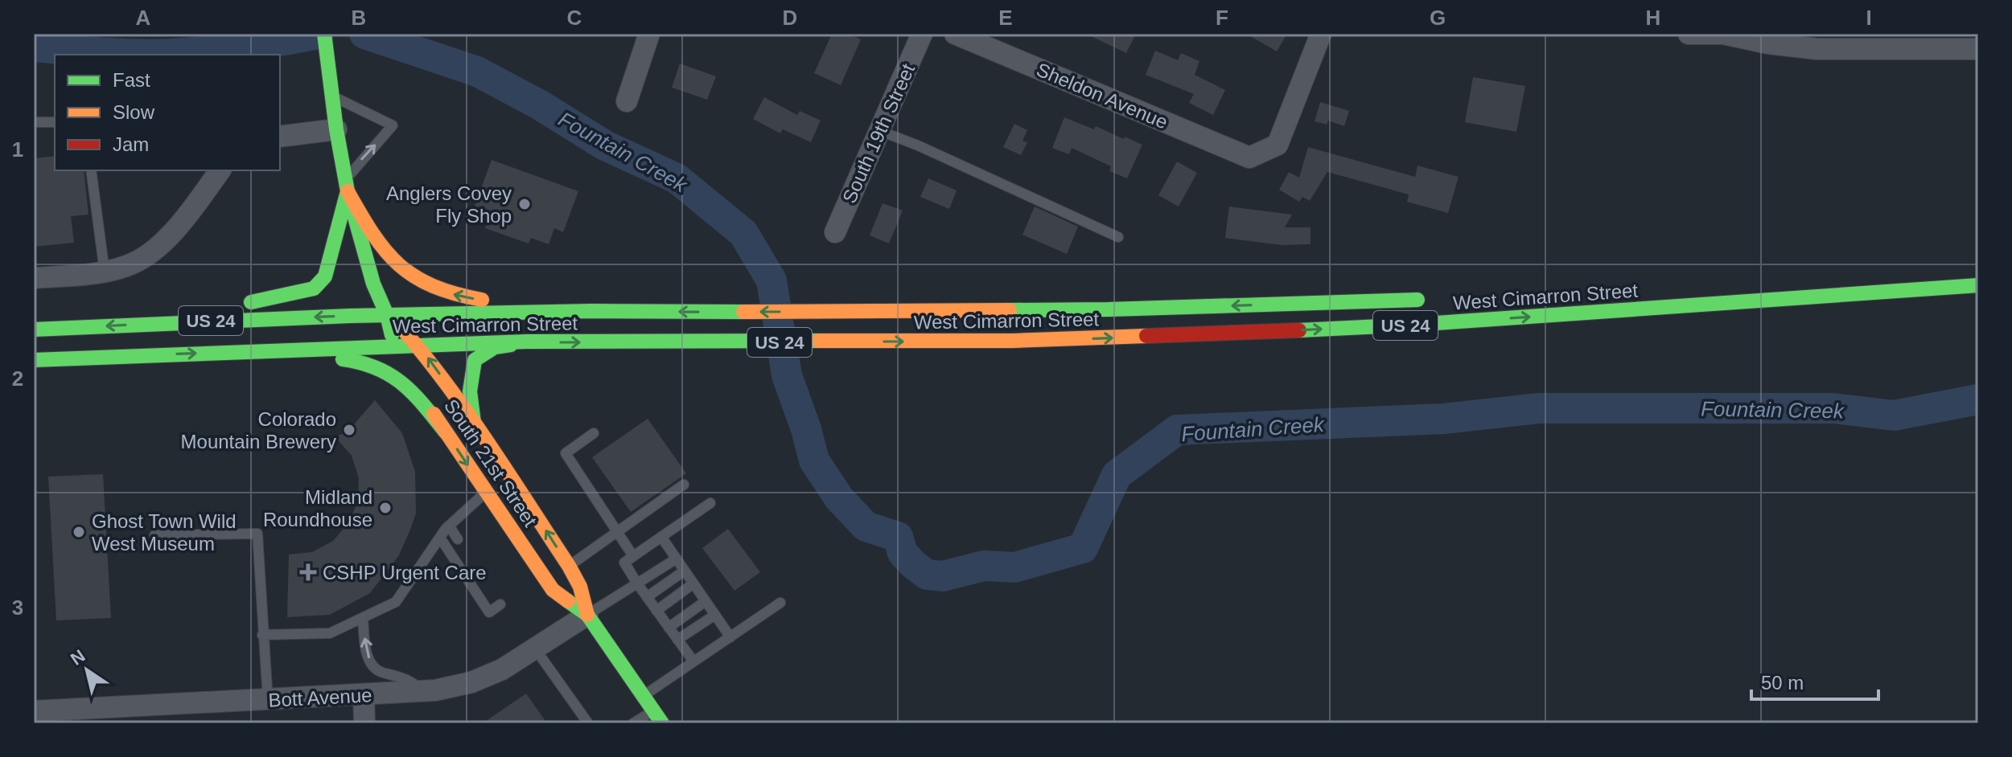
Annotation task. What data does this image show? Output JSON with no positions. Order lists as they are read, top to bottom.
{
  "streets": {
    "main road": ["West Cimarron Street", "US 24", "South 21st Street"],
    "street": ["Sheldon Avenue", "South 19th Street", "Bott Avenue"]
  },
  "crossings": [
    ["West Cimarron Street", "South 21st Street"],
    ["South 21st Street", "Bott Avenue"]
  ],
  "water": ["Fountain Creek"],
  "places": {
    "other": [
      "Anglers Covey Fly Shop",
      "Colorado Mountain Brewery",
      "Midland Roundhouse",
      "Ghost Town Wild West Museum"
    ],
    "health": ["CSHP Urgent Care"]
  },
  "legend": ["Fast", "Slow", "Jam"],
  "scale_bar": "50 m",
  "north": "top left",
  "grid": {
    "columns": [
      "A",
      "B",
      "C",
      "D",
      "E",
      "F",
      "G",
      "H",
      "I"
    ],
    "rows": ["1", "2", "3"]
  }
}
